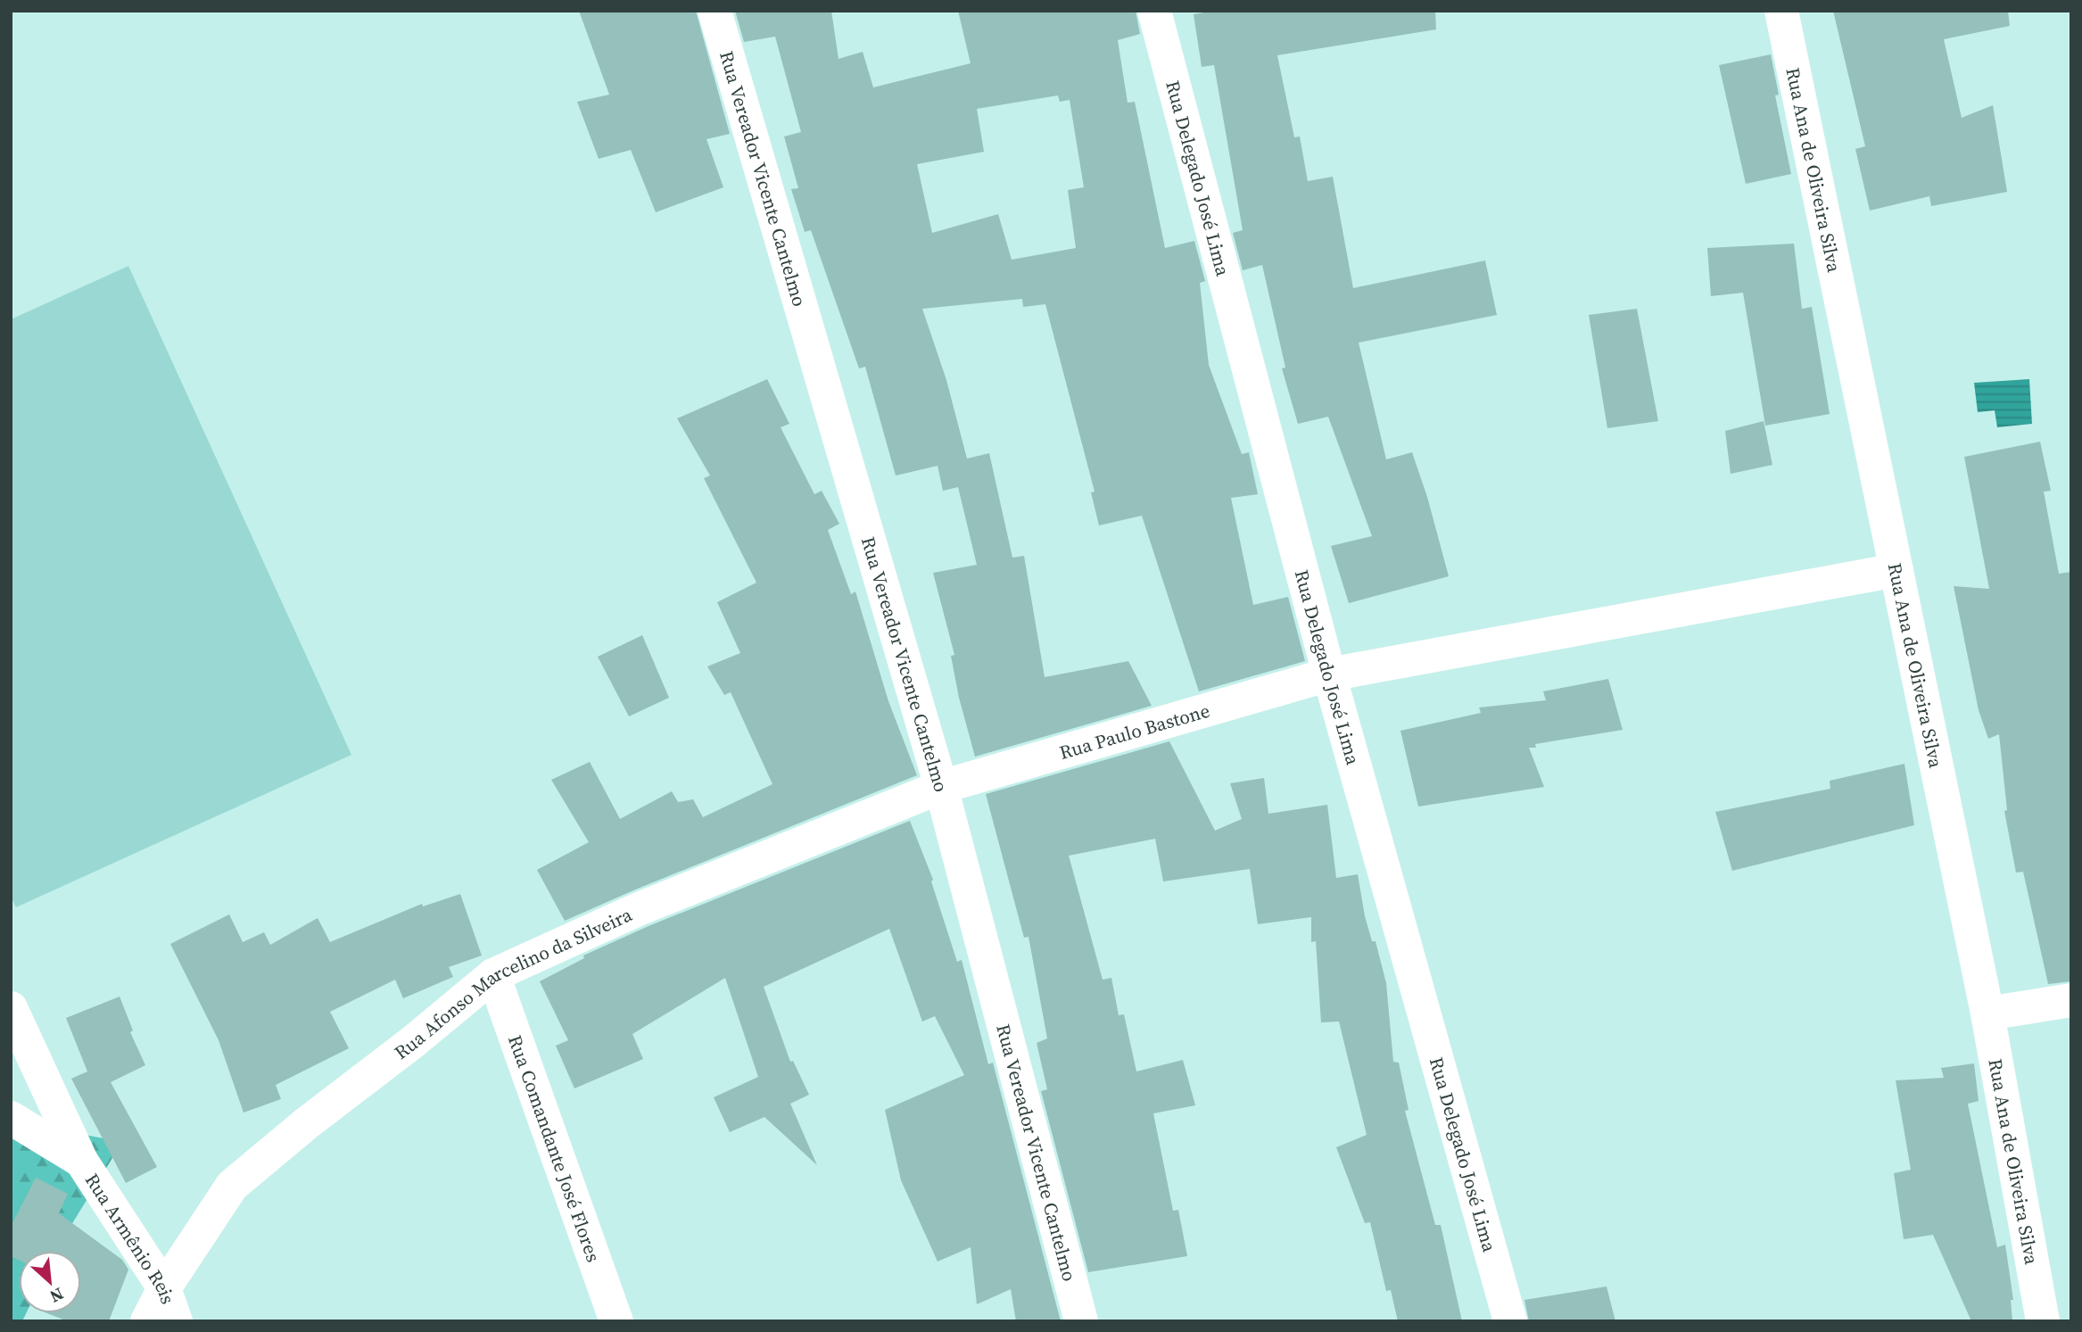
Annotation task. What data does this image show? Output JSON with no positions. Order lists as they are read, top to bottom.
{
  "streets": {
    "street": [
      "Rua Ana de Oliveira Silva",
      "Rua Vereador Vicente Cantelmo",
      "Rua Delegado José Lima",
      "Rua Paulo Bastone",
      "Rua Afonso Marcelino da Silveira",
      "Rua Comandante José Flores",
      "Rua Armênio Reis"
    ]
  },
  "crossings": [
    ["Rua Ana de Oliveira Silva", "Rua Paulo Bastone"],
    ["Rua Vereador Vicente Cantelmo", "Rua Paulo Bastone"],
    ["Rua Vereador Vicente Cantelmo", "Rua Afonso Marcelino da Silveira"],
    ["Rua Delegado José Lima", "Rua Paulo Bastone"],
    ["Rua Paulo Bastone", "Rua Afonso Marcelino da Silveira"],
    ["Rua Afonso Marcelino da Silveira", "Rua Comandante José Flores"],
    ["Rua Afonso Marcelino da Silveira", "Rua Armênio Reis"]
  ],
  "north": "bottom right"
}
